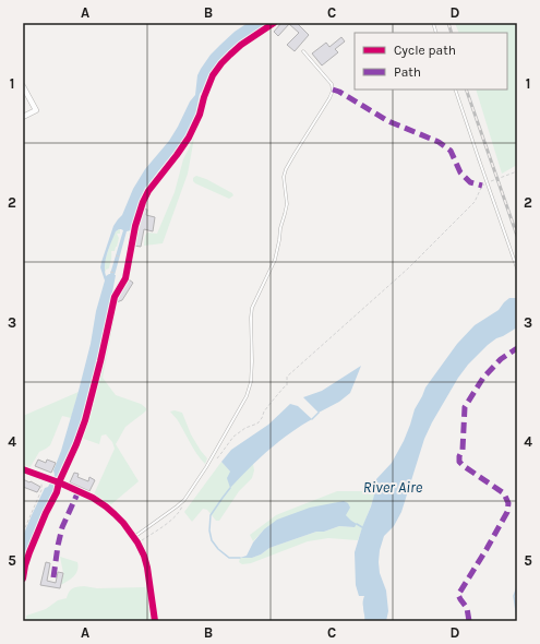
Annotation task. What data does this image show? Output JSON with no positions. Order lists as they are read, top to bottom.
{
  "water": ["River Aire"],
  "legend": ["Cycle path", "Path"],
  "grid": {
    "columns": [
      "A",
      "B",
      "C",
      "D"
    ],
    "rows": [
      "1",
      "2",
      "3",
      "4",
      "5"
    ]
  }
}
